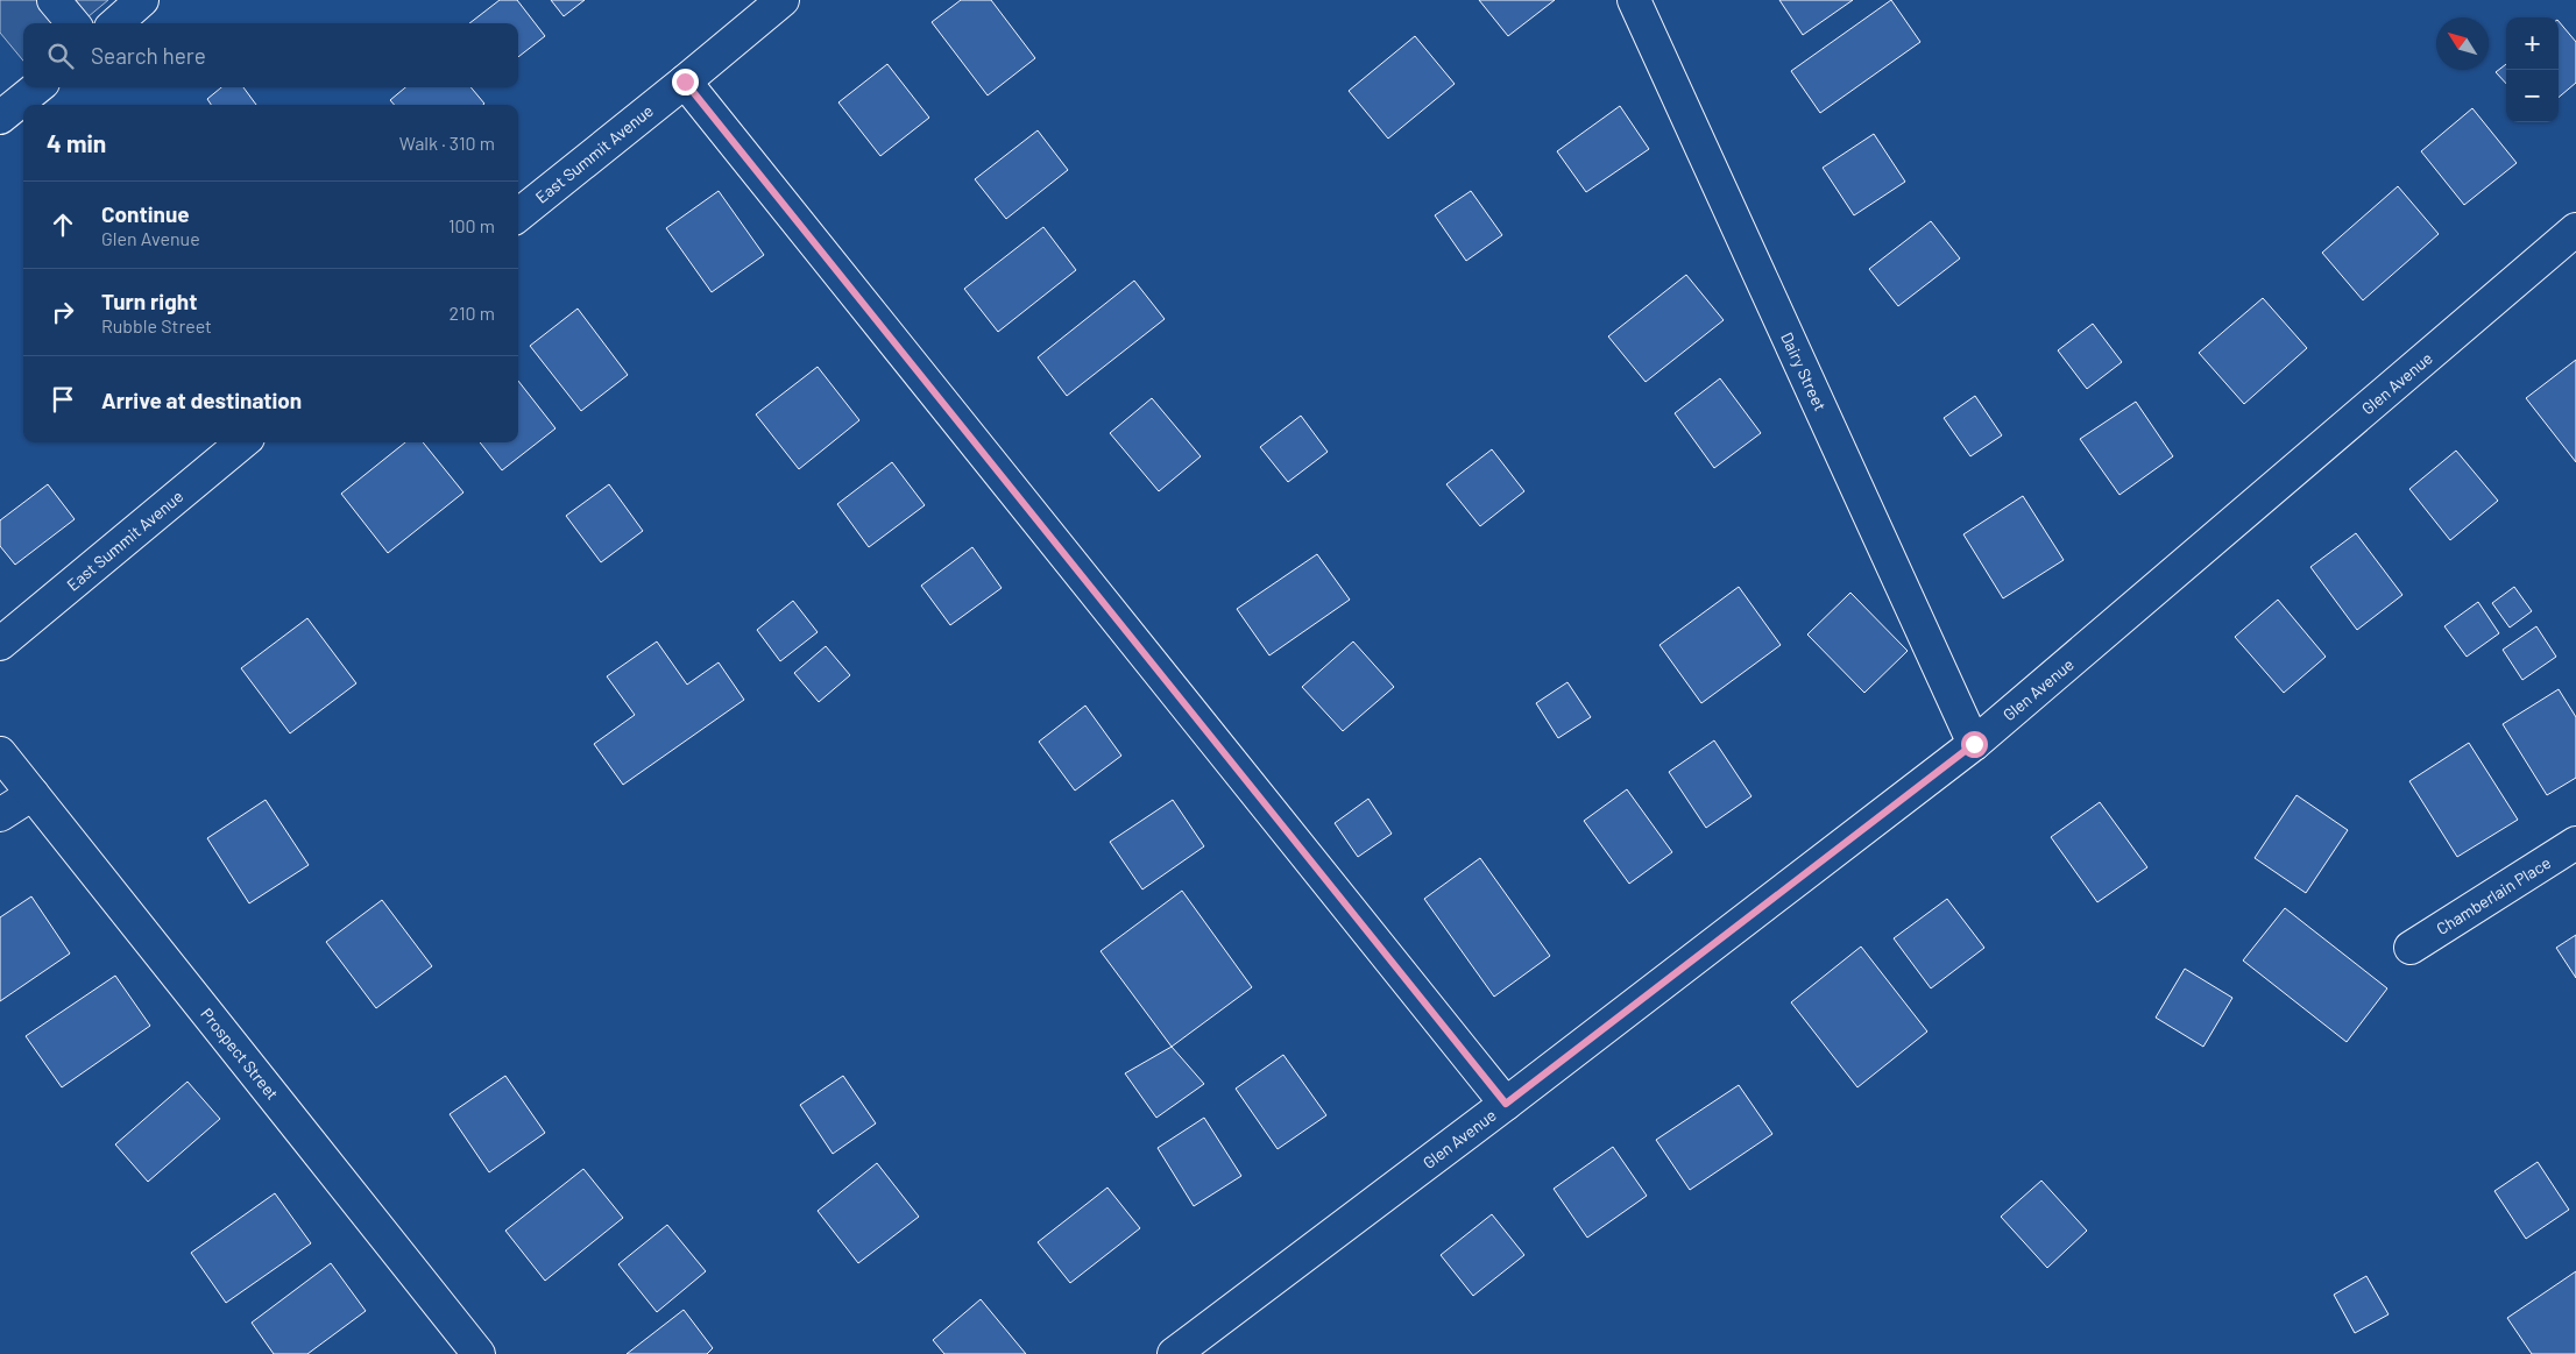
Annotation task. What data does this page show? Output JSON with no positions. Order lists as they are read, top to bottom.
{
  "streets": {
    "street": [
      "East Summit Avenue",
      "Dairy Street",
      "Glen Avenue",
      "Chamberlain Place",
      "Prospect Street"
    ]
  },
  "crossings": [
    ["Dairy Street", "Glen Avenue"]
  ],
  "north": "top left",
  "page": {
    "map_buttons": ["+", "−"],
    "search": "Search here",
    "heading": ["4 min", "Walk · 310 m"],
    "list": [
      ["Continue", "Glen Avenue", "100 m"],
      ["Turn right", "Rubble Street", "210 m"],
      "Arrive at destination"
    ]
  }
}
